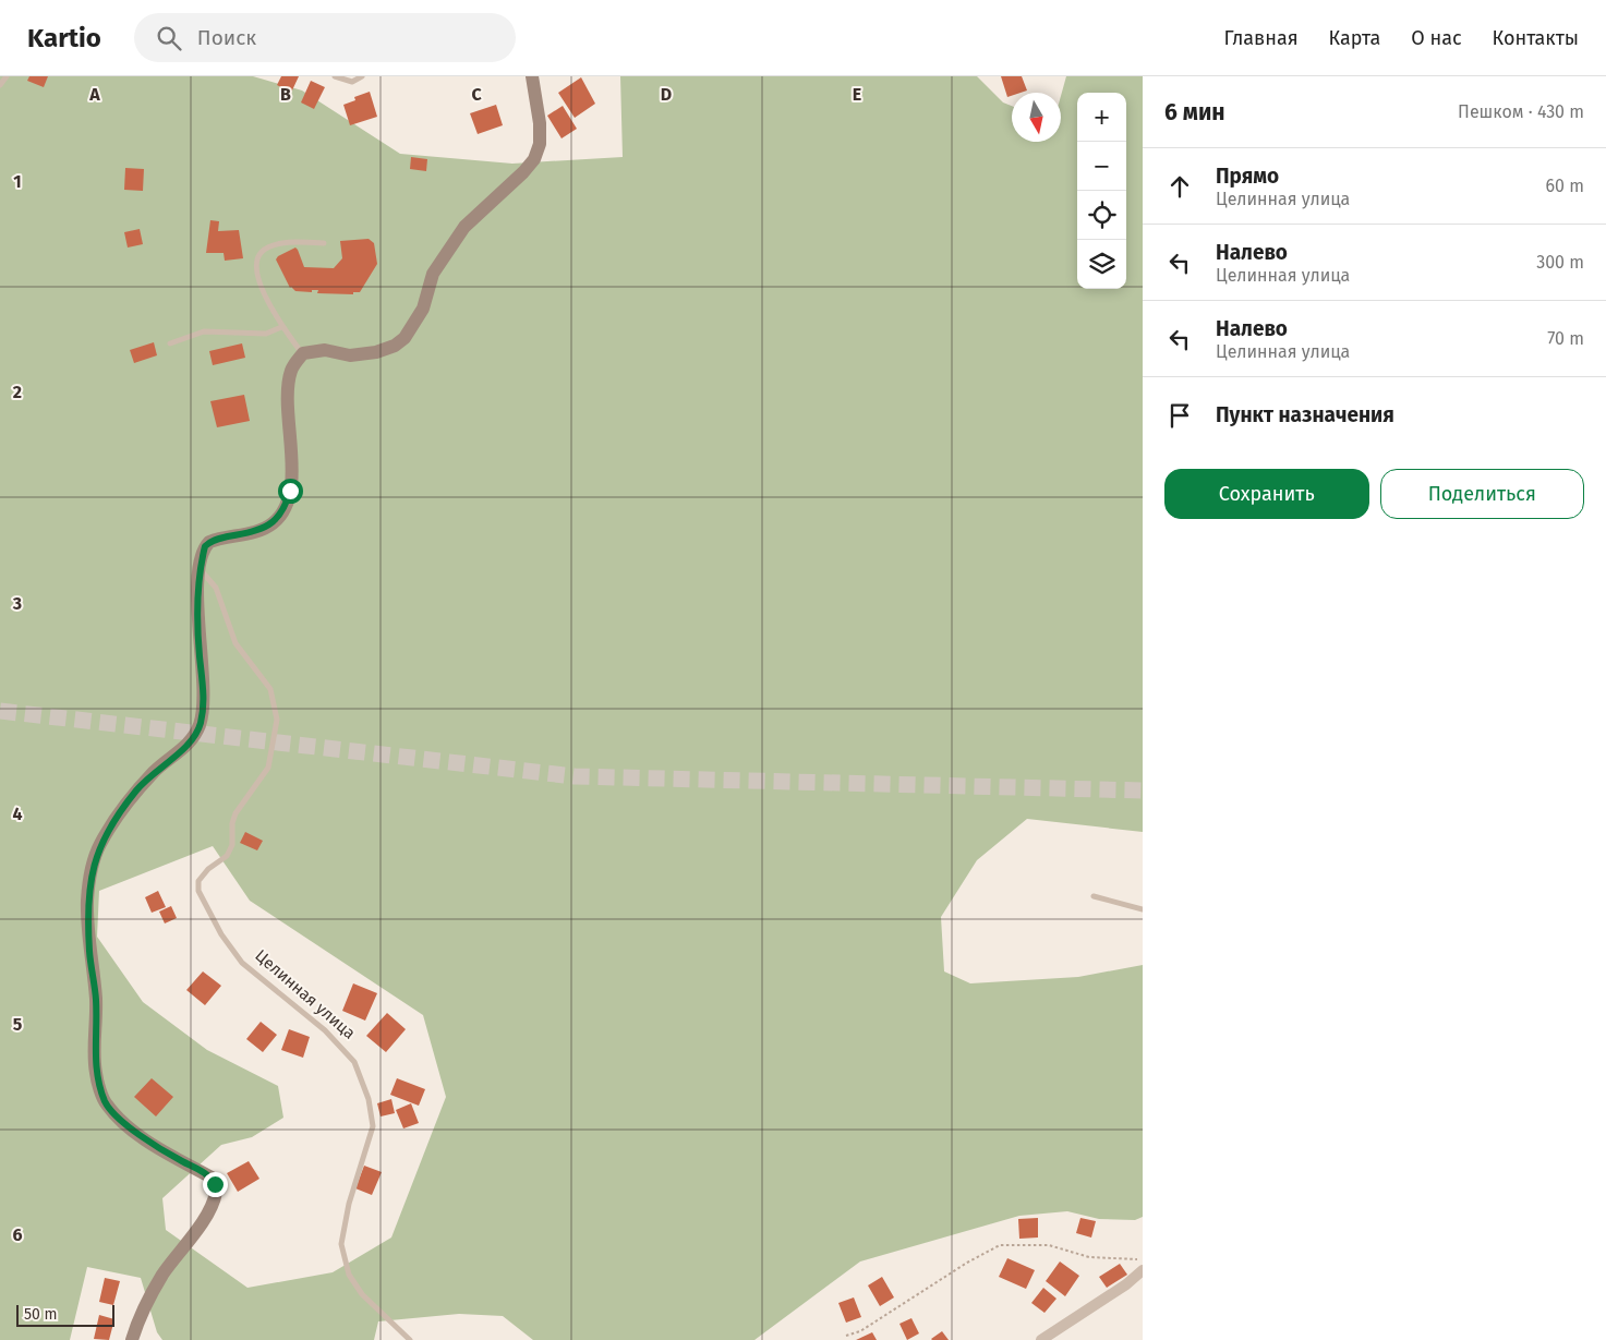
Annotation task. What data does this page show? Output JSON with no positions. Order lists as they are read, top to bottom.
{
  "streets": {
    "lane": ["Целинная улица"]
  },
  "scale_bar": "50 m",
  "north": "bottom",
  "page": {
    "header": "Kartio",
    "search": "Поиск",
    "nav": [
      "Главная",
      "Карта",
      "О нас",
      "Контакты"
    ],
    "heading": ["6 мин", "Пешком · 430 m"],
    "map_buttons": ["+", "−"],
    "list": [
      ["Прямо", "Целинная улица", "60 m"],
      ["Налево", "Целинная улица", "300 m"],
      ["Налево", "Целинная улица", "70 m"],
      "Пункт назначения"
    ],
    "buttons": ["Сохранить", "Поделиться"],
    "scale": "50 m"
  },
  "grid": {
    "columns": [
      "A",
      "B",
      "C",
      "D",
      "E"
    ],
    "rows": [
      "1",
      "2",
      "3",
      "4",
      "5",
      "6"
    ]
  }
}
